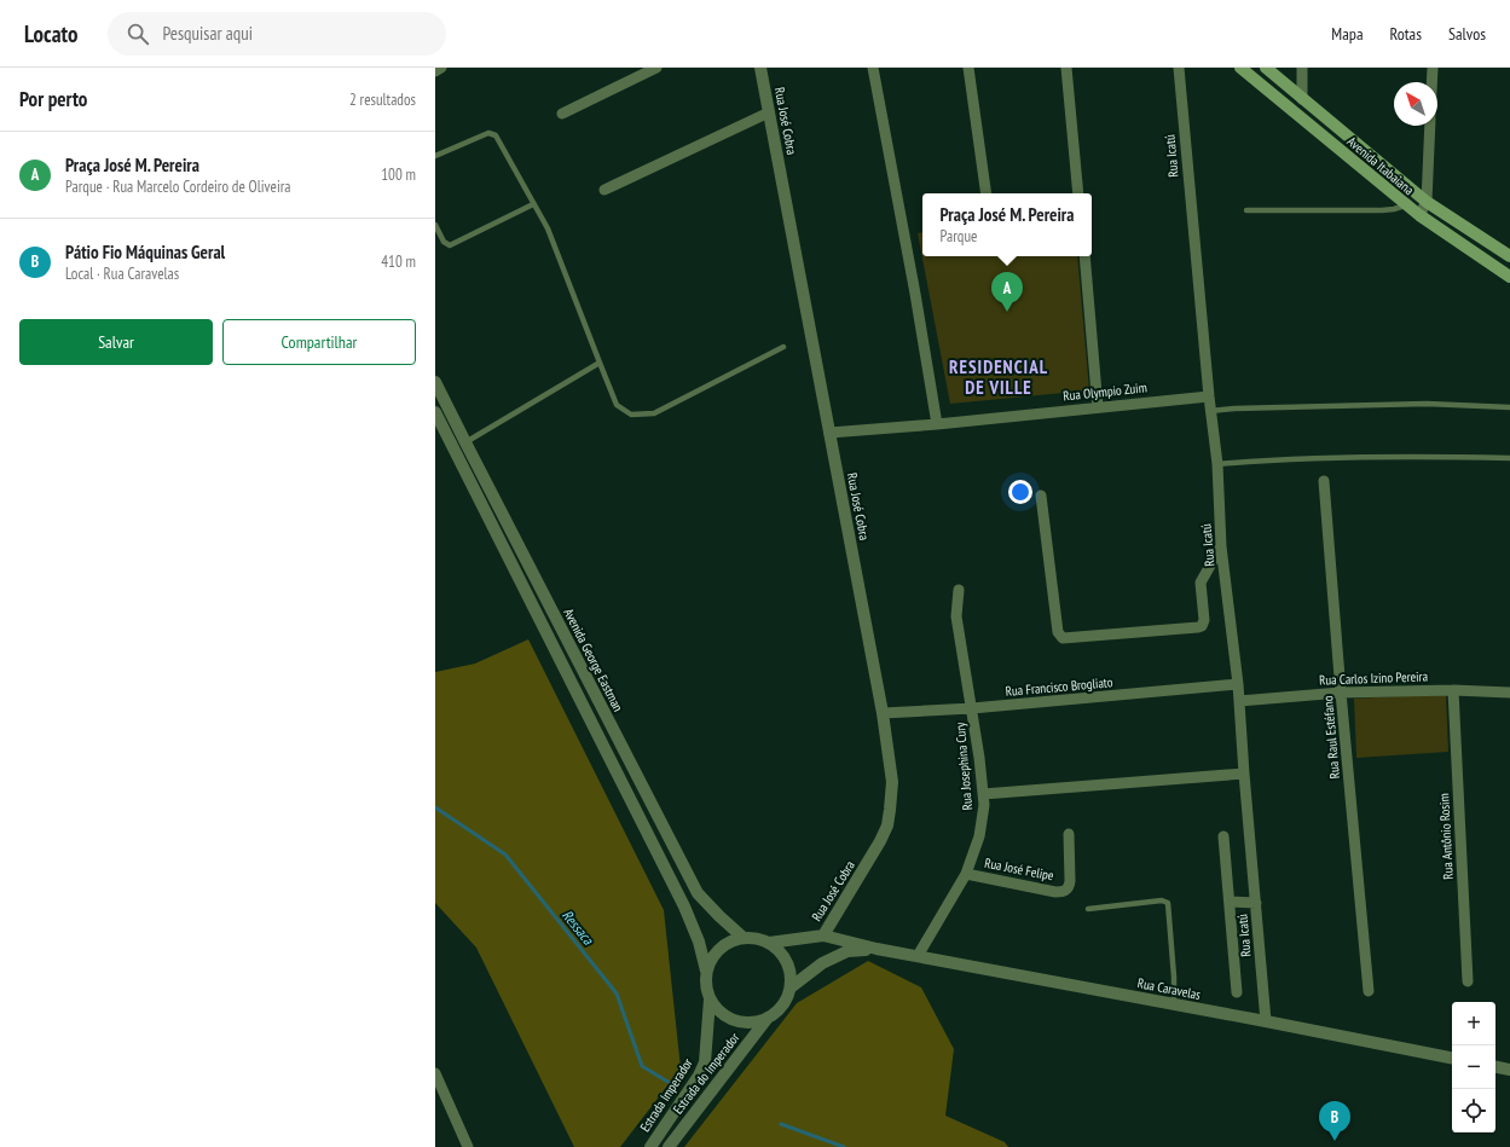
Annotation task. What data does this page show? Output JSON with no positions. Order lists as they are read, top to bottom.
{
  "streets": {
    "main road": ["Avenida Itabaiana"],
    "street": [
      "Rua José Cobra",
      "Rua Icatú",
      "Rua Olympio Zuim",
      "Avenida George Eastman",
      "Rua Carlos Izino Pereira",
      "Rua Francisco Brogliato",
      "Rua Raul Estéfano",
      "Rua Josephina Cury",
      "Rua Antônio Rosim",
      "Rua José Felipe",
      "Rua Caravelas",
      "Estrada do Imperador",
      "Estrada Imperador"
    ]
  },
  "crossings": [
    ["Rua José Cobra", "Rua Olympio Zuim"],
    ["Rua José Cobra", "Rua Francisco Brogliato"],
    ["Rua Icatú", "Rua Olympio Zuim"],
    ["Rua Icatú", "Rua Carlos Izino Pereira"],
    ["Rua Icatú", "Rua Francisco Brogliato"],
    ["Rua Icatú", "Rua Caravelas"],
    ["Avenida George Eastman", "Estrada do Imperador"],
    ["Avenida George Eastman", "Estrada Imperador"],
    ["Rua Carlos Izino Pereira", "Rua Raul Estéfano"],
    ["Rua Carlos Izino Pereira", "Rua Antônio Rosim"],
    ["Rua Francisco Brogliato", "Rua Josephina Cury"],
    ["Rua Josephina Cury", "Rua José Felipe"],
    ["Rua Josephina Cury", "Rua Caravelas"],
    ["Estrada do Imperador", "Estrada Imperador"]
  ],
  "districts": ["RESIDENCIAL DE VILLE"],
  "water": ["Ressaca"],
  "north": "top left",
  "page": {
    "header": "Locato",
    "search": "Pesquisar aqui",
    "nav": ["Mapa", "Rotas", "Salvos"],
    "heading": ["Por perto", "2 resultados"],
    "list": [
      {
        "mark": "A",
        "name": "Praça José M. Pereira",
        "note": "Parque · Rua Marcelo Cordeiro de Oliveira",
        "value": "100 m"
      },
      {
        "mark": "B",
        "name": "Pátio Fio Máquinas Geral",
        "note": "Local · Rua Caravelas",
        "value": "410 m"
      }
    ],
    "popup": ["Praça José M. Pereira", "Parque"],
    "pins": ["A", "B"],
    "buttons": ["Salvar", "Compartilhar"],
    "map_buttons": ["+", "−"]
  }
}
